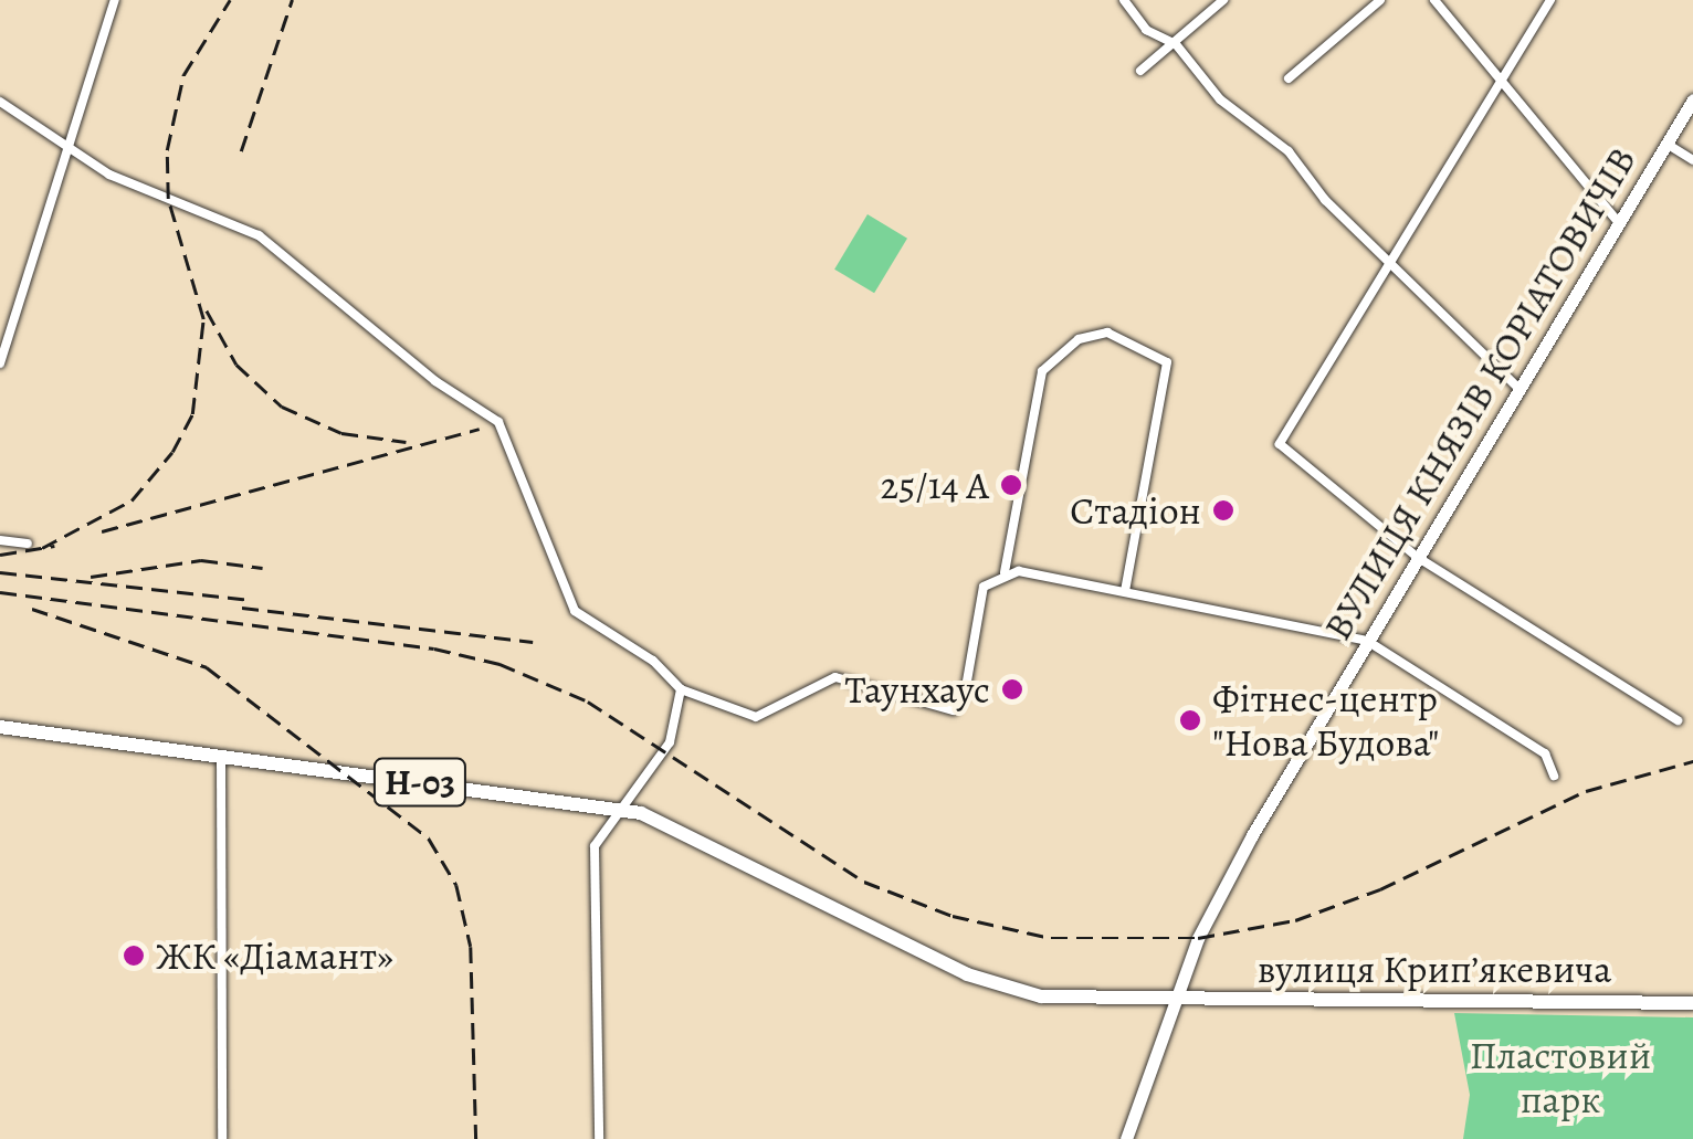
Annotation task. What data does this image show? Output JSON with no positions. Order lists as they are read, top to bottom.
{
  "streets": {
    "main road": ["ВУЛИЦЯ КНЯЗІВ КОРІАТОВИЧІВ", "Н-03", "вулиця Крипʼякевича"]
  },
  "crossings": [
    ["ВУЛИЦЯ КНЯЗІВ КОРІАТОВИЧІВ", "Н-03"],
    ["ВУЛИЦЯ КНЯЗІВ КОРІАТОВИЧІВ", "вулиця Крипʼякевича"],
    ["Н-03", "вулиця Крипʼякевича"]
  ],
  "parks": ["Пластовий парк"],
  "places": [
    "25/14 А",
    "Стадіон",
    "Таунхаус",
    "Фітнес-центр \"Нова Будова\"",
    "ЖК «Діамант»"
  ]
}
